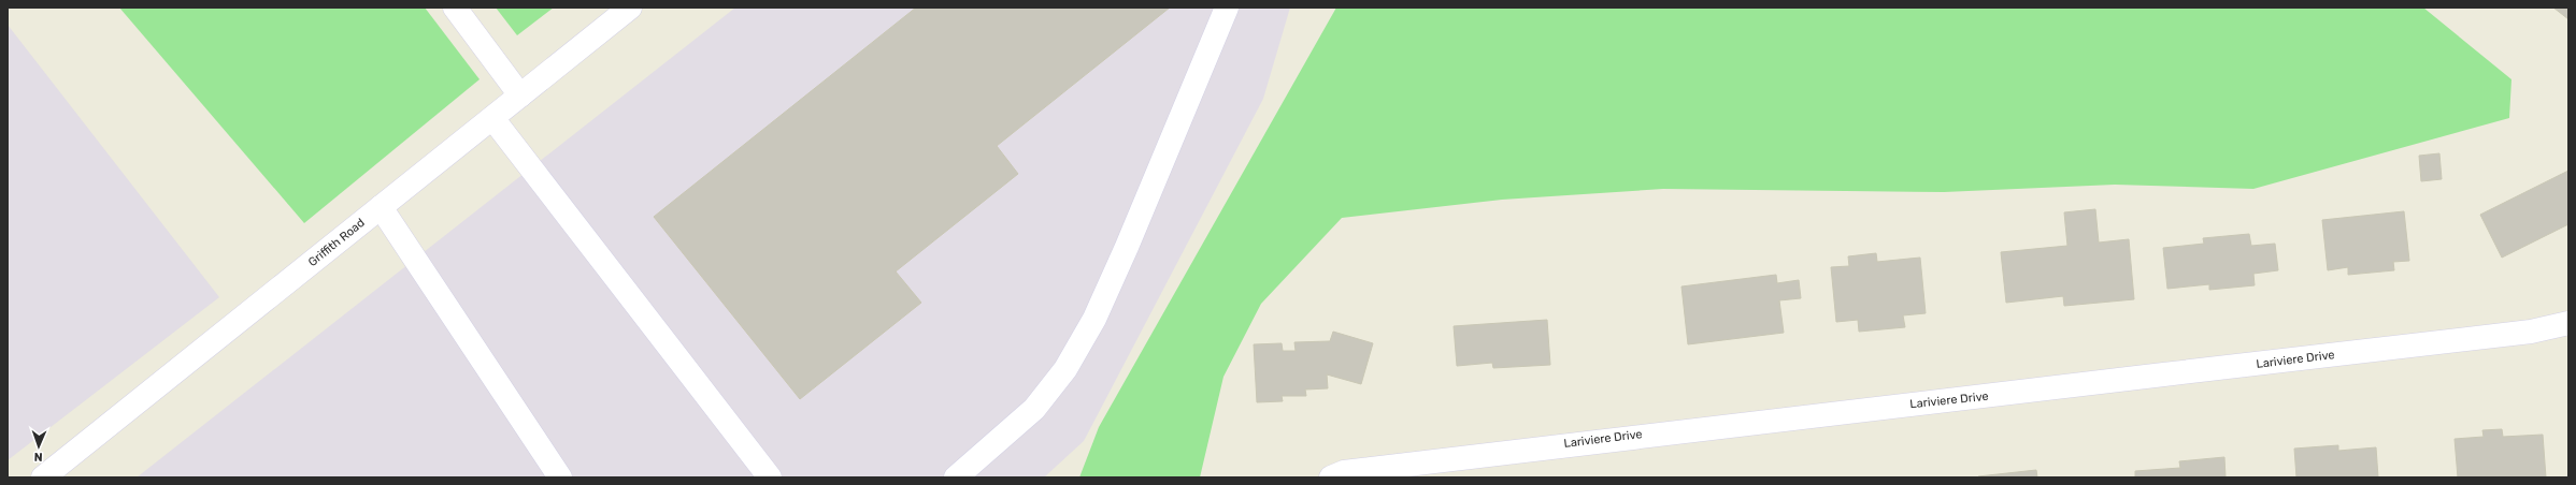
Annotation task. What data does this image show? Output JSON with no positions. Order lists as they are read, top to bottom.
{
  "streets": {
    "street": ["Griffith Road", "Lariviere Drive"]
  },
  "north": "bottom"
}
